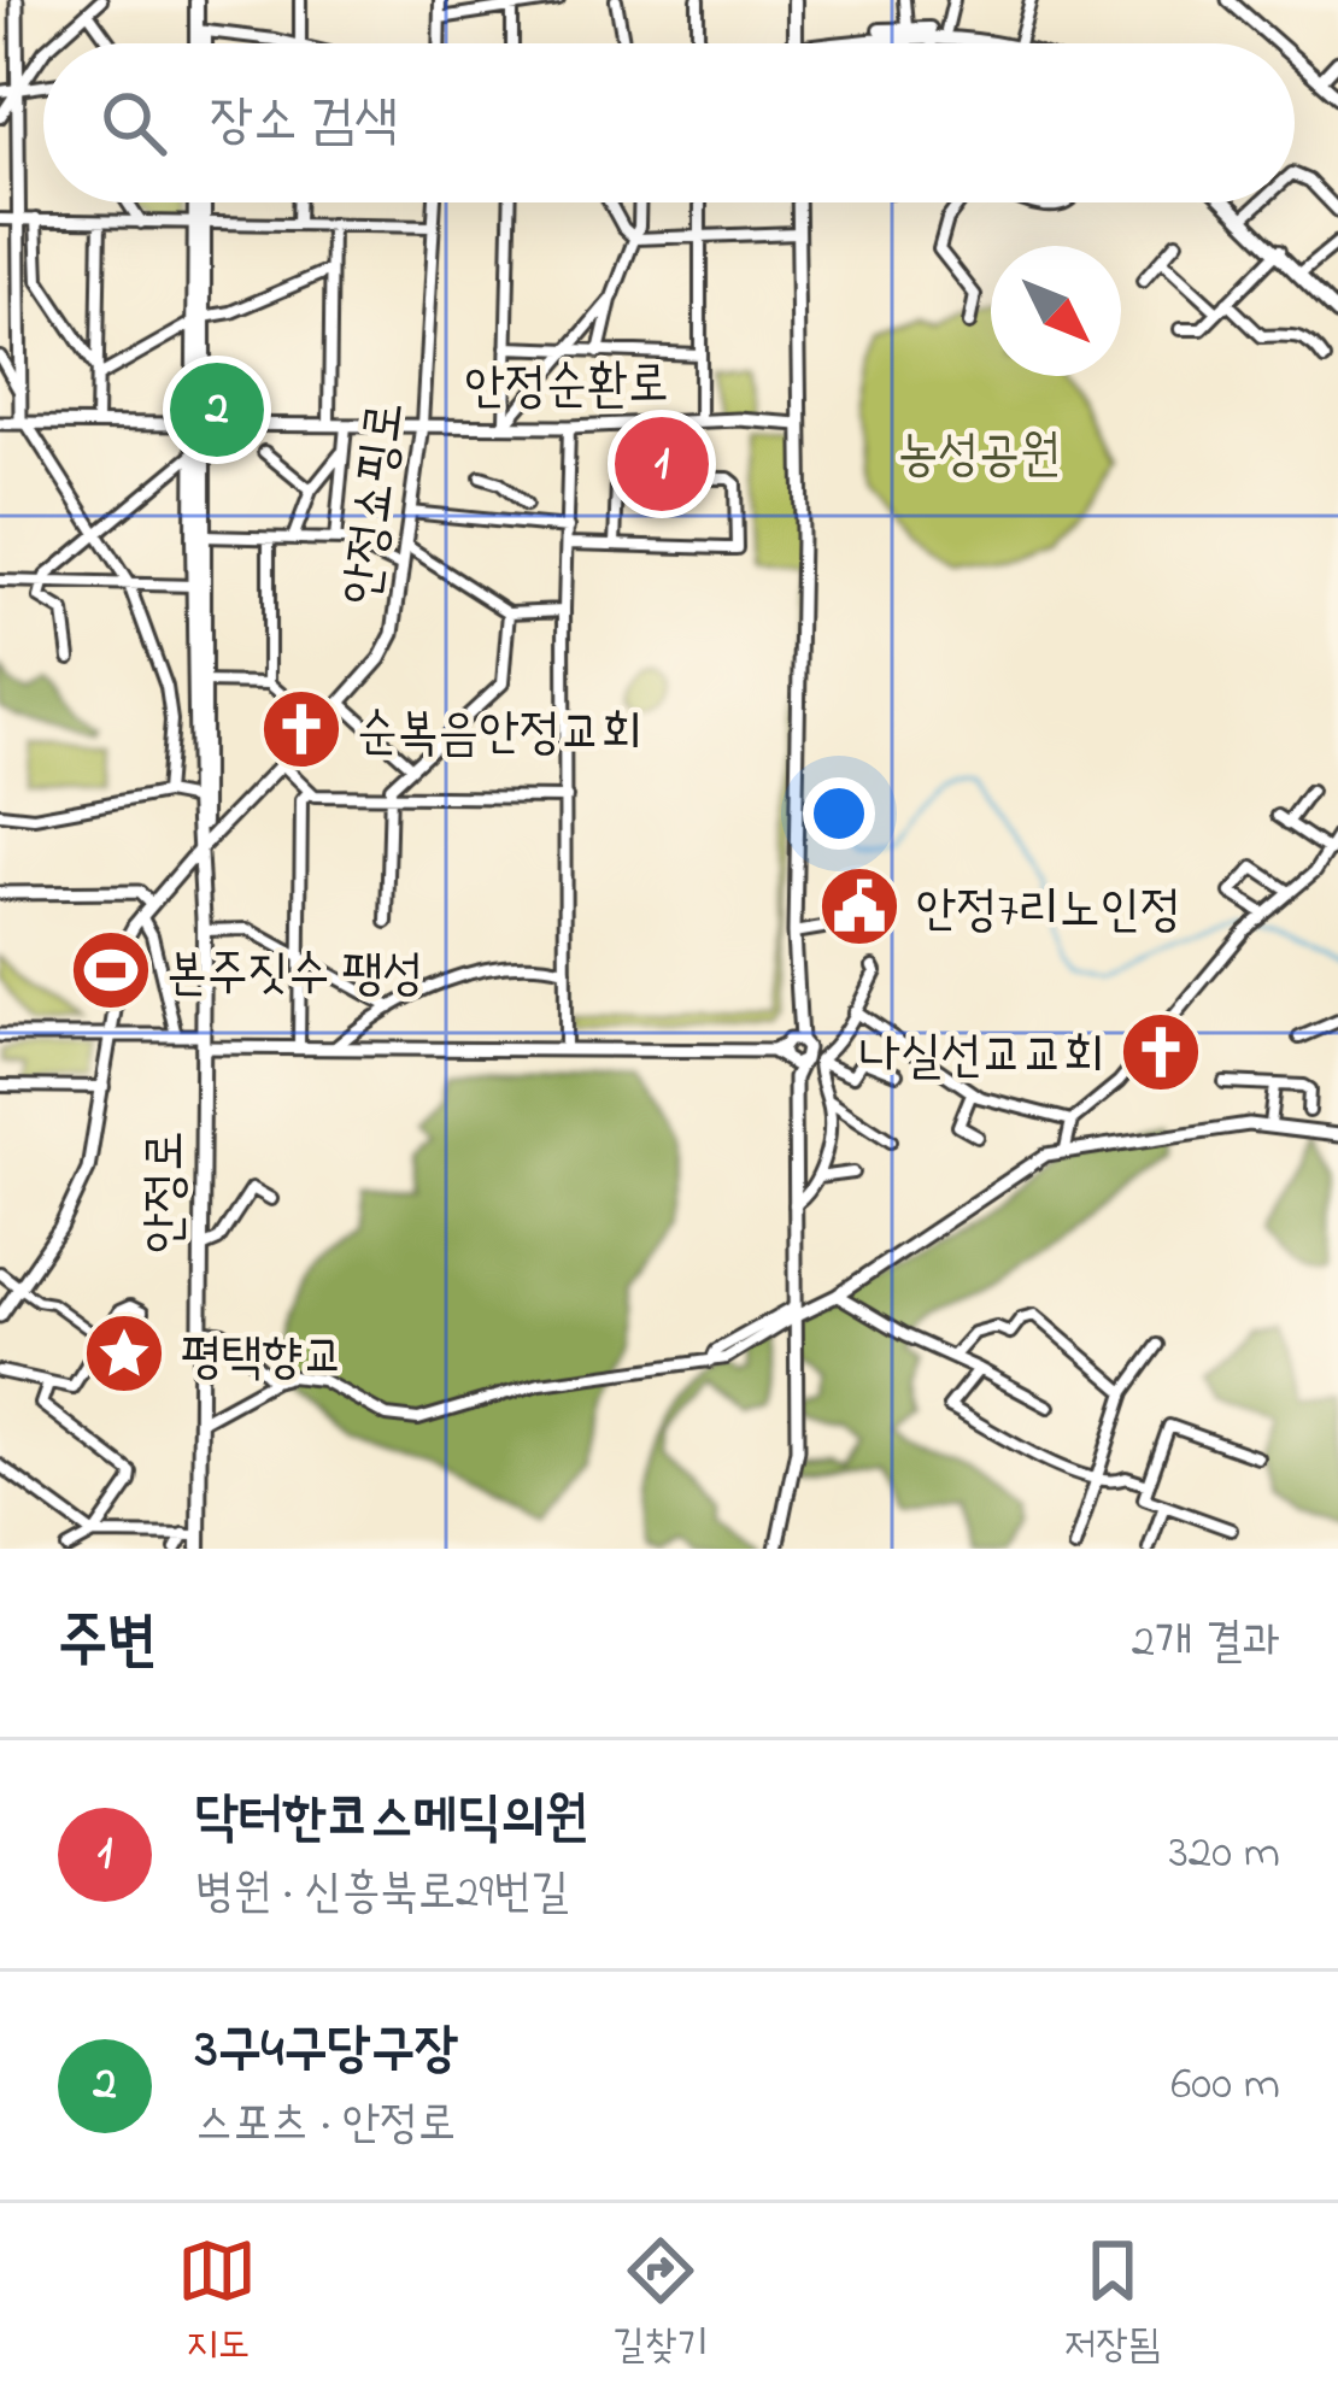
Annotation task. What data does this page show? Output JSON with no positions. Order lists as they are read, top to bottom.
{
  "streets": {
    "main road": ["안정로"],
    "street": ["안정순환로", "안정쇼핑로"]
  },
  "crossings": [
    ["안정순환로", "안정쇼핑로"],
    ["안정순환로", "안정로"],
    ["안정쇼핑로", "안정로"]
  ],
  "parks": ["농성공원"],
  "places": {
    "church": ["순복음안정교회", "나실선교교회"],
    "public building": ["안정7리노인정"],
    "sports": ["본주짓수 팽성"],
    "place": ["평택향교"]
  },
  "north": "bottom right",
  "page": {
    "search": "장소 검색",
    "pins": ["2", "1"],
    "heading": ["주변", "2개 결과"],
    "list": [
      {
        "mark": "1",
        "name": "닥터한코스메딕의원",
        "note": "병원 · 신흥북로29번길",
        "value": "320 m"
      },
      {
        "mark": "2",
        "name": "3구4구당구장",
        "note": "스포츠 · 안정로",
        "value": "600 m"
      }
    ],
    "nav": ["지도", "길찾기", "저장됨"]
  }
}
